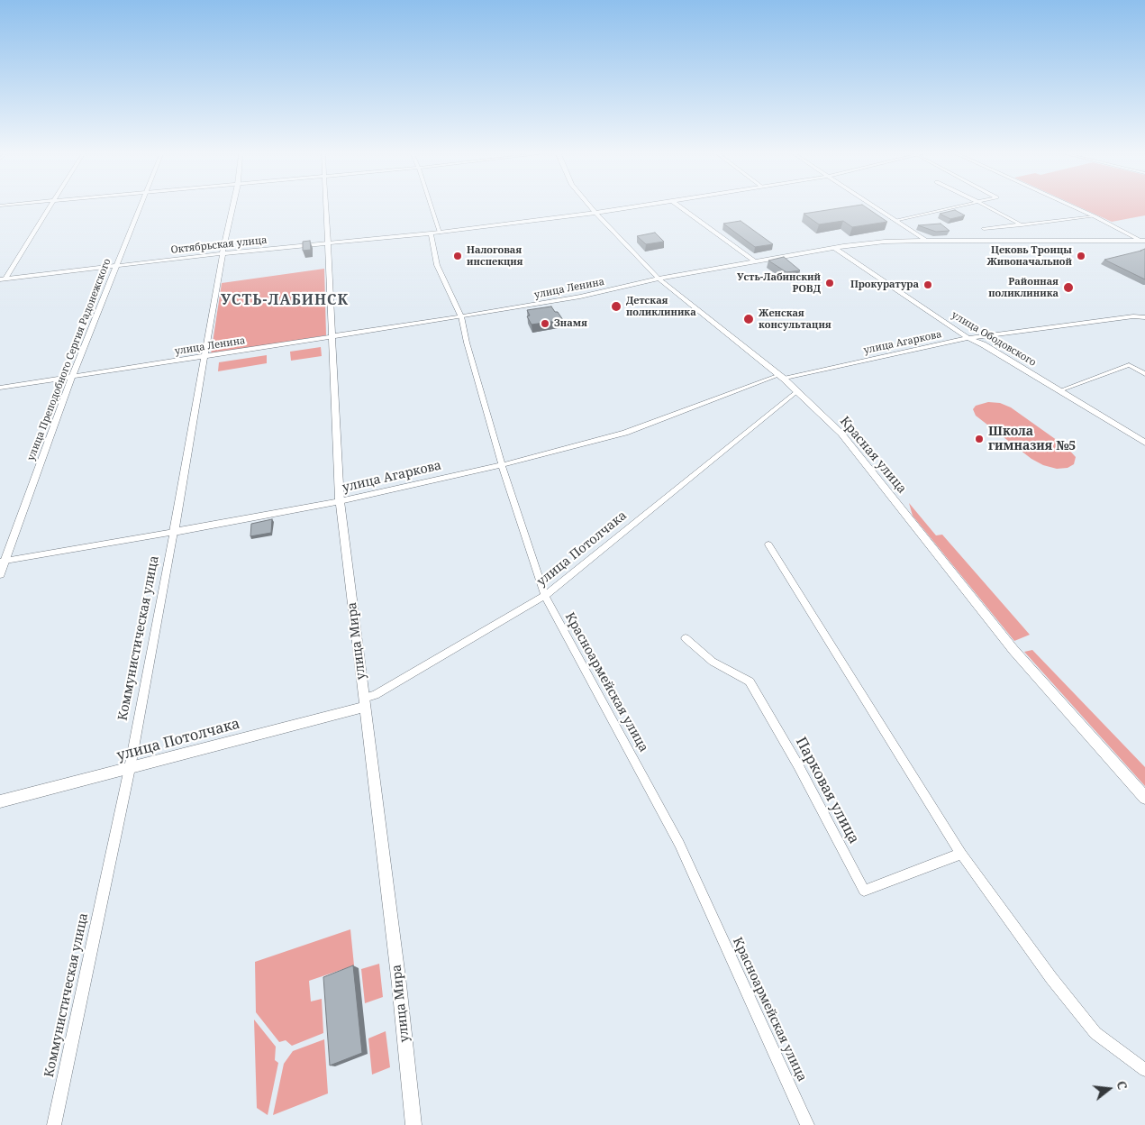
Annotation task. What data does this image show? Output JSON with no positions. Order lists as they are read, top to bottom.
{
  "streets": {
    "main road": ["Красная улица"],
    "street": [
      "Октябрьская улица",
      "улица Ленина",
      "улица Ободовского",
      "улица Агаркова",
      "улица Преподобного Сергия Радонежского",
      "улица Потолчака",
      "Коммунистическая улица",
      "улица Мира",
      "Красноармейская улица",
      "Парковая улица"
    ]
  },
  "crossings": [
    ["Октябрьская улица", "улица Преподобного Сергия Радонежского"],
    ["Октябрьская улица", "Красная улица"],
    ["Октябрьская улица", "Коммунистическая улица"],
    ["Октябрьская улица", "улица Мира"],
    ["Октябрьская улица", "Красноармейская улица"],
    ["улица Ленина", "улица Ободовского"],
    ["улица Ленина", "улица Преподобного Сергия Радонежского"],
    ["улица Ленина", "Красная улица"],
    ["улица Ленина", "Коммунистическая улица"],
    ["улица Ленина", "улица Мира"],
    ["улица Ленина", "Красноармейская улица"],
    ["улица Ободовского", "улица Агаркова"],
    ["улица Агаркова", "улица Преподобного Сергия Радонежского"],
    ["улица Агаркова", "Красная улица"],
    ["улица Агаркова", "Коммунистическая улица"],
    ["улица Агаркова", "улица Мира"],
    ["улица Агаркова", "Красноармейская улица"],
    ["Красная улица", "улица Потолчака"],
    ["улица Потолчака", "Коммунистическая улица"],
    ["улица Потолчака", "улица Мира"],
    ["улица Потолчака", "Красноармейская улица"]
  ],
  "districts": ["УСТЬ-ЛАБИНСК"],
  "places": [
    "Налоговая инспекция",
    "Цековь Троицы Живоначальной",
    "Усть-Лабинский РОВД",
    "Прокуратура",
    "Районная поликлиника",
    "Детская поликлиника",
    "Женская консультация",
    "Знамя",
    "Школа гимназия №5"
  ],
  "north": "right"
}
